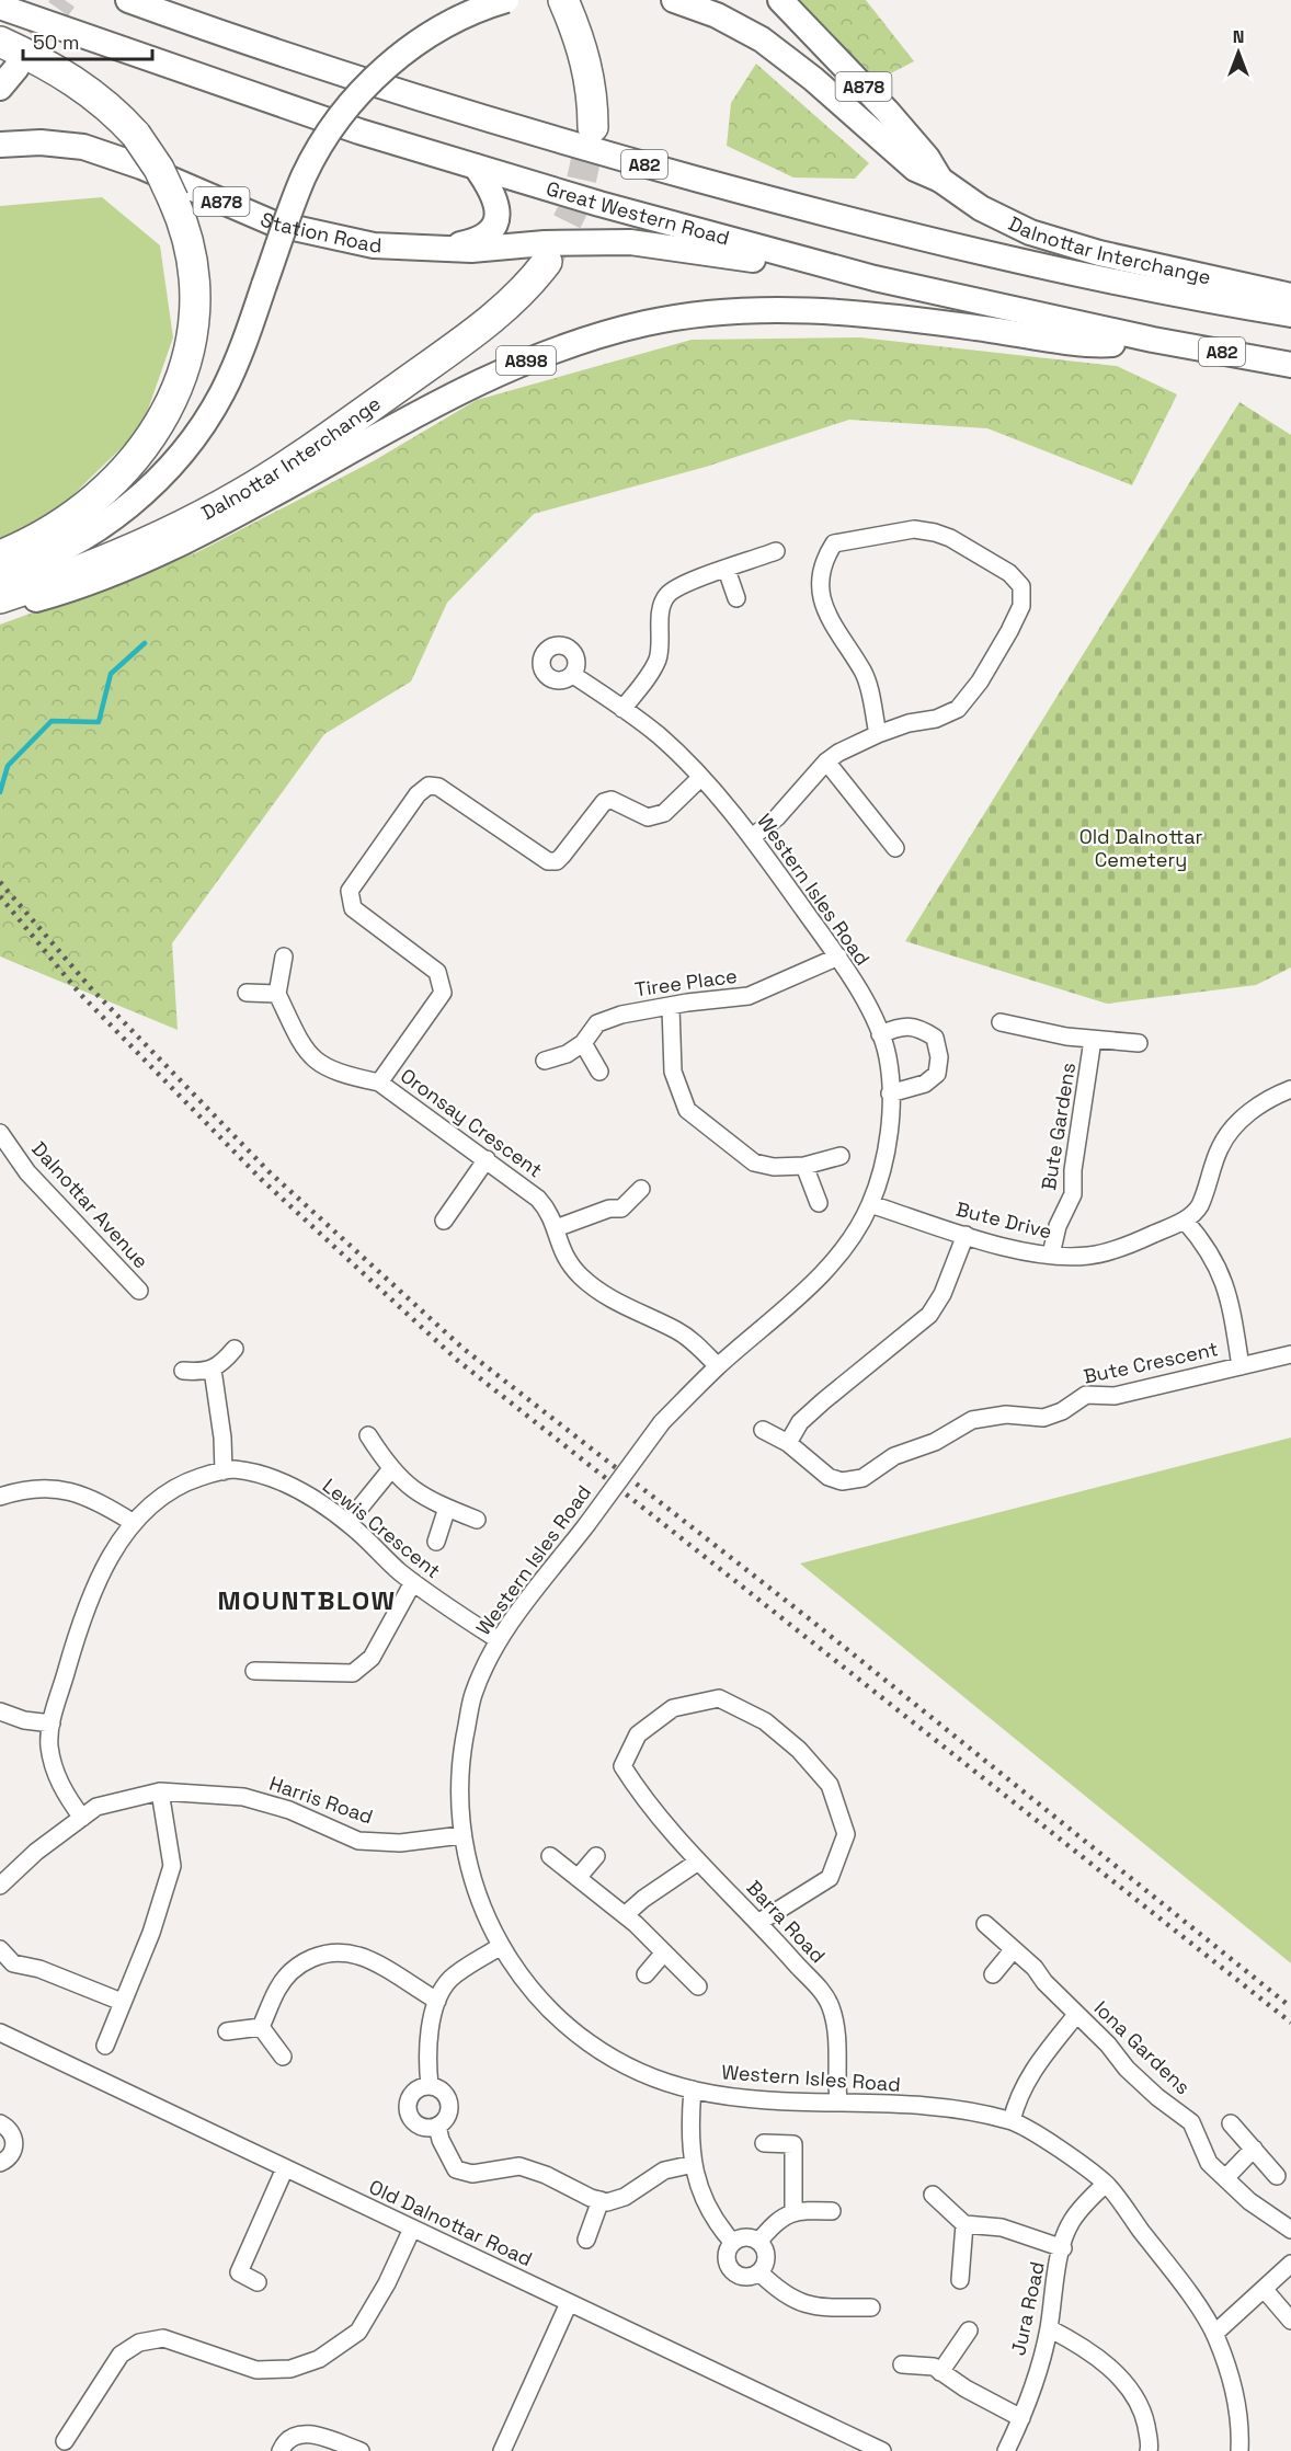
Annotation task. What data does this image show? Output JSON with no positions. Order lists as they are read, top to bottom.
{
  "streets": {
    "highway": ["Dalnottar Interchange", "A898"],
    "main road": [
      "A878",
      "A82",
      "Great Western Road",
      "Station Road"
    ],
    "street": [
      "Western Isles Road",
      "Tiree Place",
      "Oronsay Crescent",
      "Bute Gardens",
      "Dalnottar Avenue",
      "Bute Drive",
      "Bute Crescent",
      "Lewis Crescent",
      "Harris Road",
      "Barra Road",
      "Iona Gardens",
      "Old Dalnottar Road",
      "Jura Road"
    ]
  },
  "crossings": [
    ["A878", "Great Western Road"],
    ["A878", "Station Road"],
    ["A878", "Dalnottar Interchange"],
    ["Great Western Road", "A898"],
    ["Western Isles Road", "Tiree Place"],
    ["Western Isles Road", "Oronsay Crescent"],
    ["Western Isles Road", "Bute Drive"],
    ["Western Isles Road", "Lewis Crescent"],
    ["Western Isles Road", "Harris Road"],
    ["Western Isles Road", "Barra Road"],
    ["Western Isles Road", "Jura Road"],
    ["Bute Gardens", "Bute Drive"],
    ["Bute Drive", "Bute Crescent"],
    ["Lewis Crescent", "Harris Road"]
  ],
  "districts": ["MOUNTBLOW"],
  "parks": ["Old Dalnottar Cemetery"],
  "scale_bar": "50 m",
  "north": "top"
}
